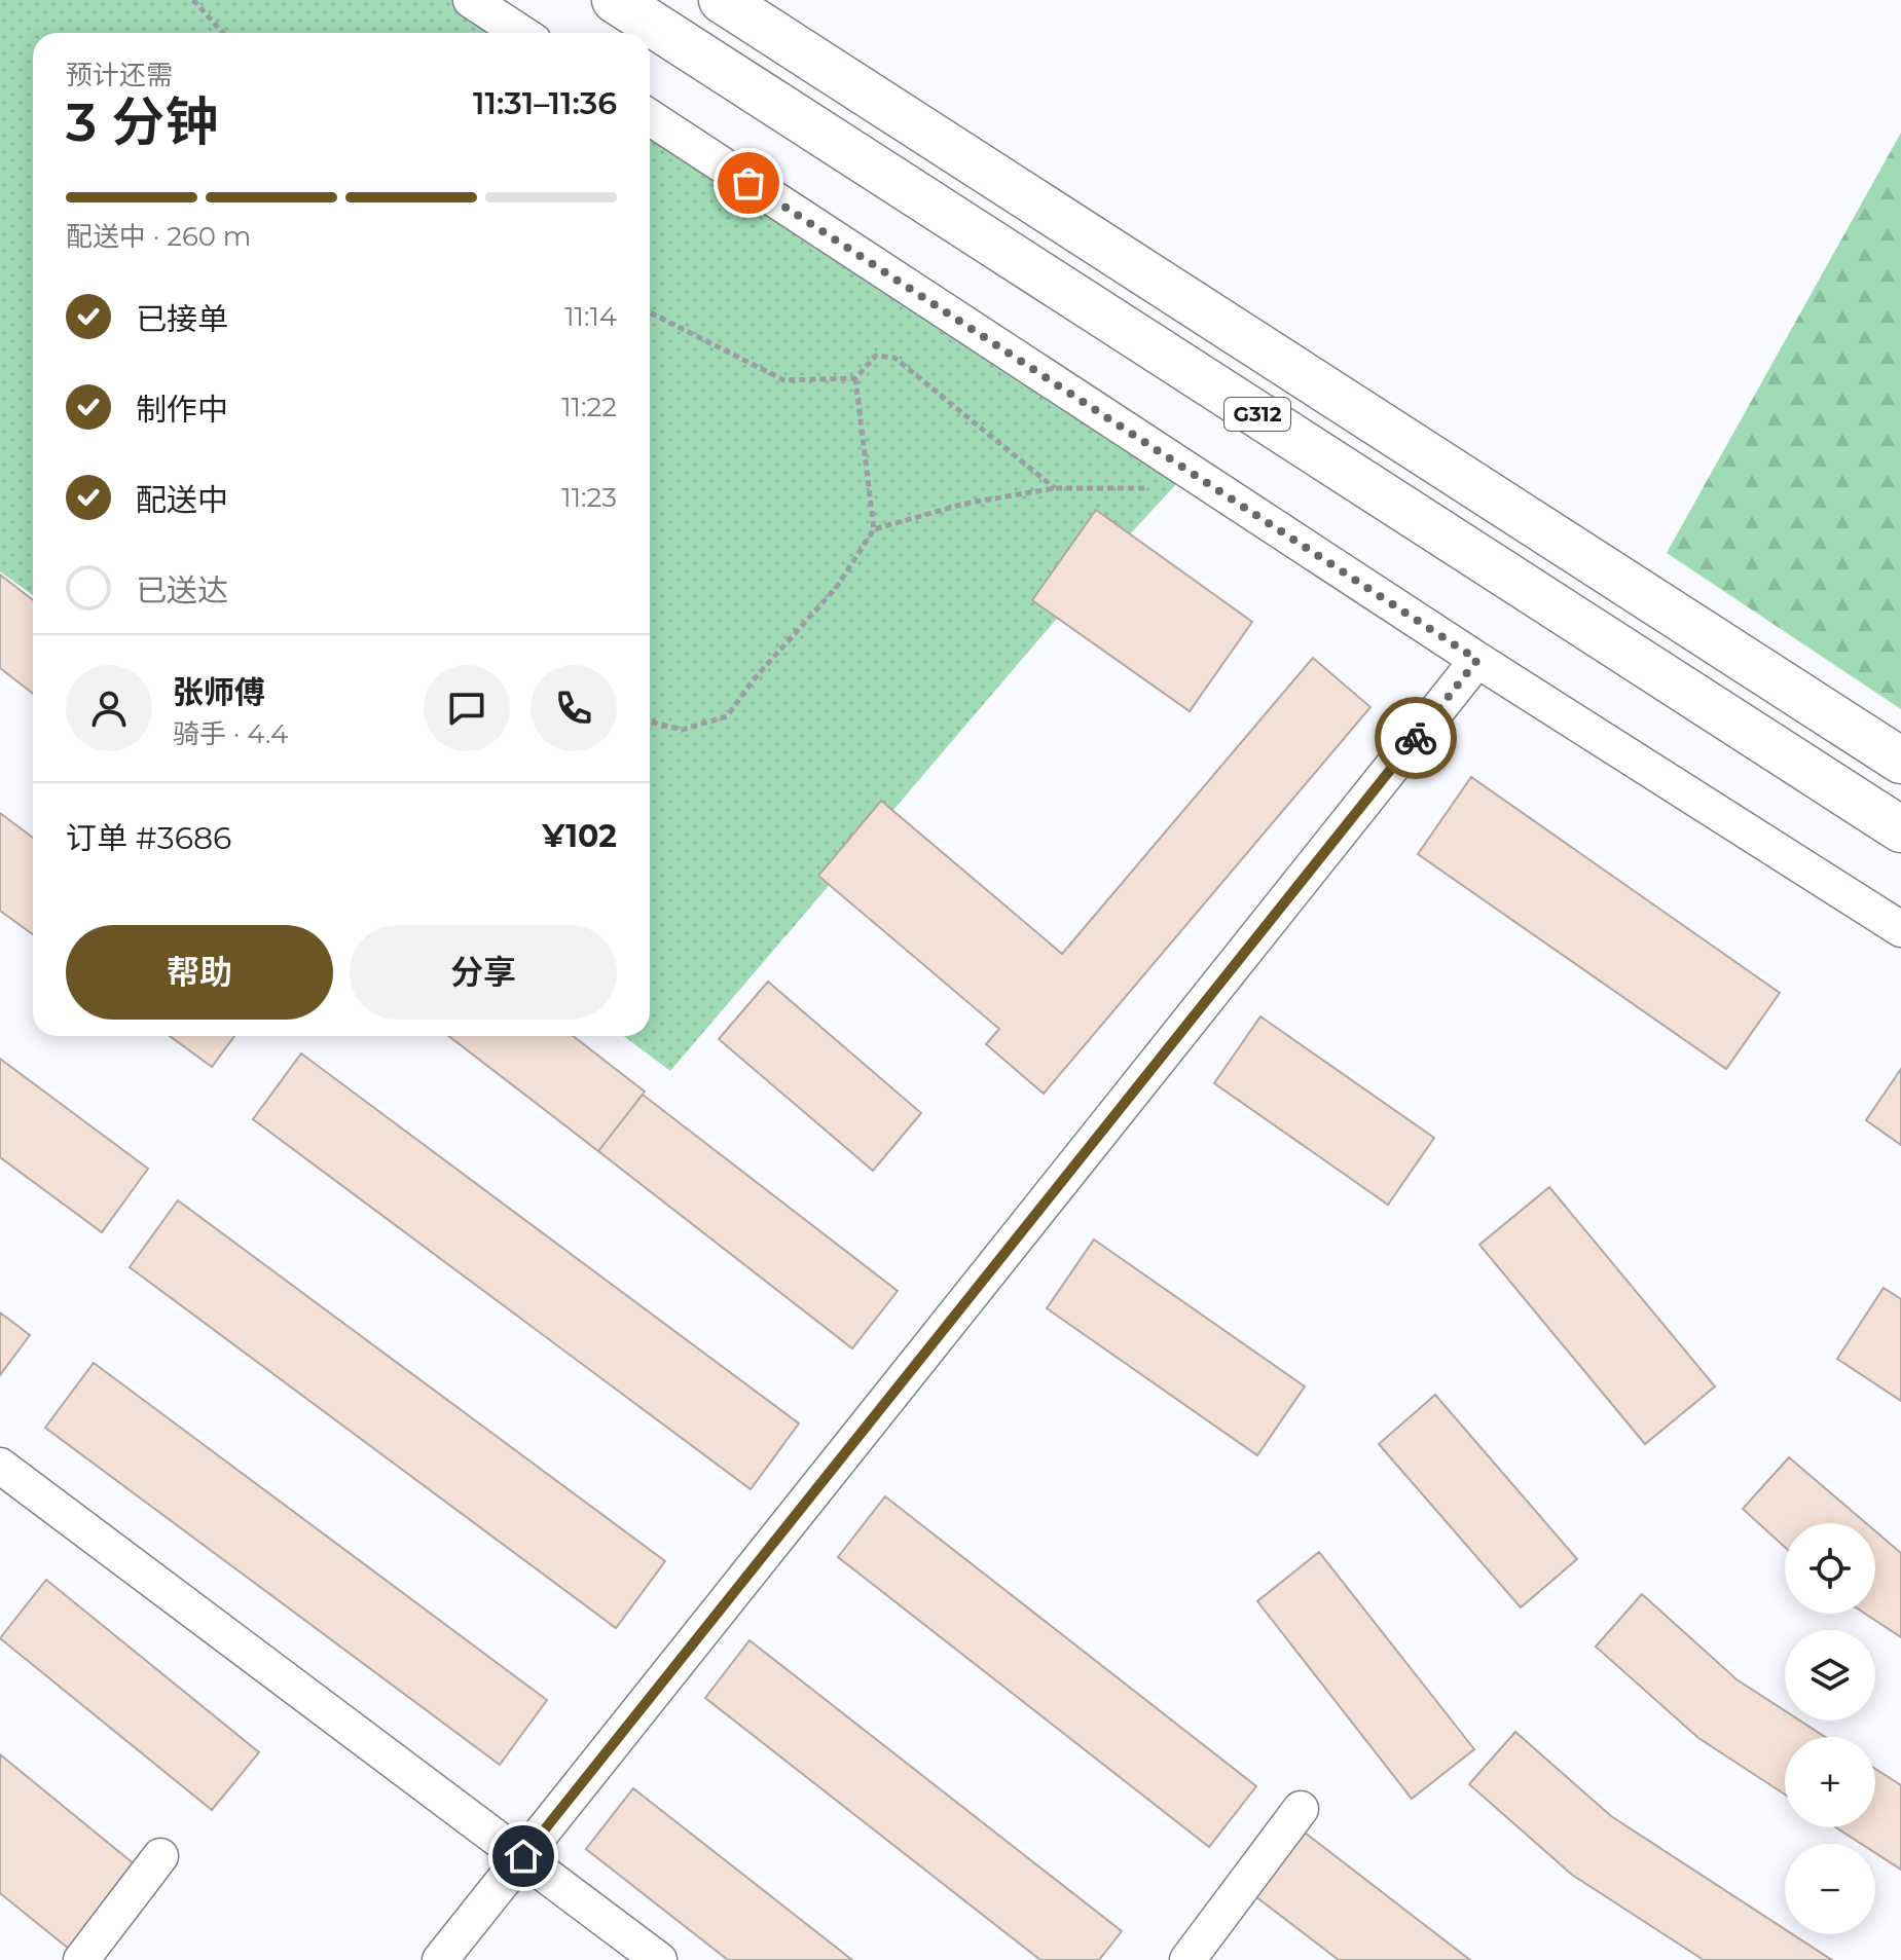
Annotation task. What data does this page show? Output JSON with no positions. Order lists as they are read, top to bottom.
{
  "streets": {
    "highway": ["G312"]
  },
  "page": {
    "heading": ["3 分钟", "预计还需", "11:31–11:36"],
    "panel": [
      "张师傅",
      "骑手 · 4.4",
      "订单 #3686",
      "¥102"
    ],
    "bar": "配送中 · 260 m",
    "list": [
      ["已接单", "11:14"],
      ["制作中", "11:22"],
      ["配送中", "11:23"],
      "已送达"
    ],
    "buttons": ["帮助", "分享"],
    "map_buttons": ["+", "−"]
  }
}
